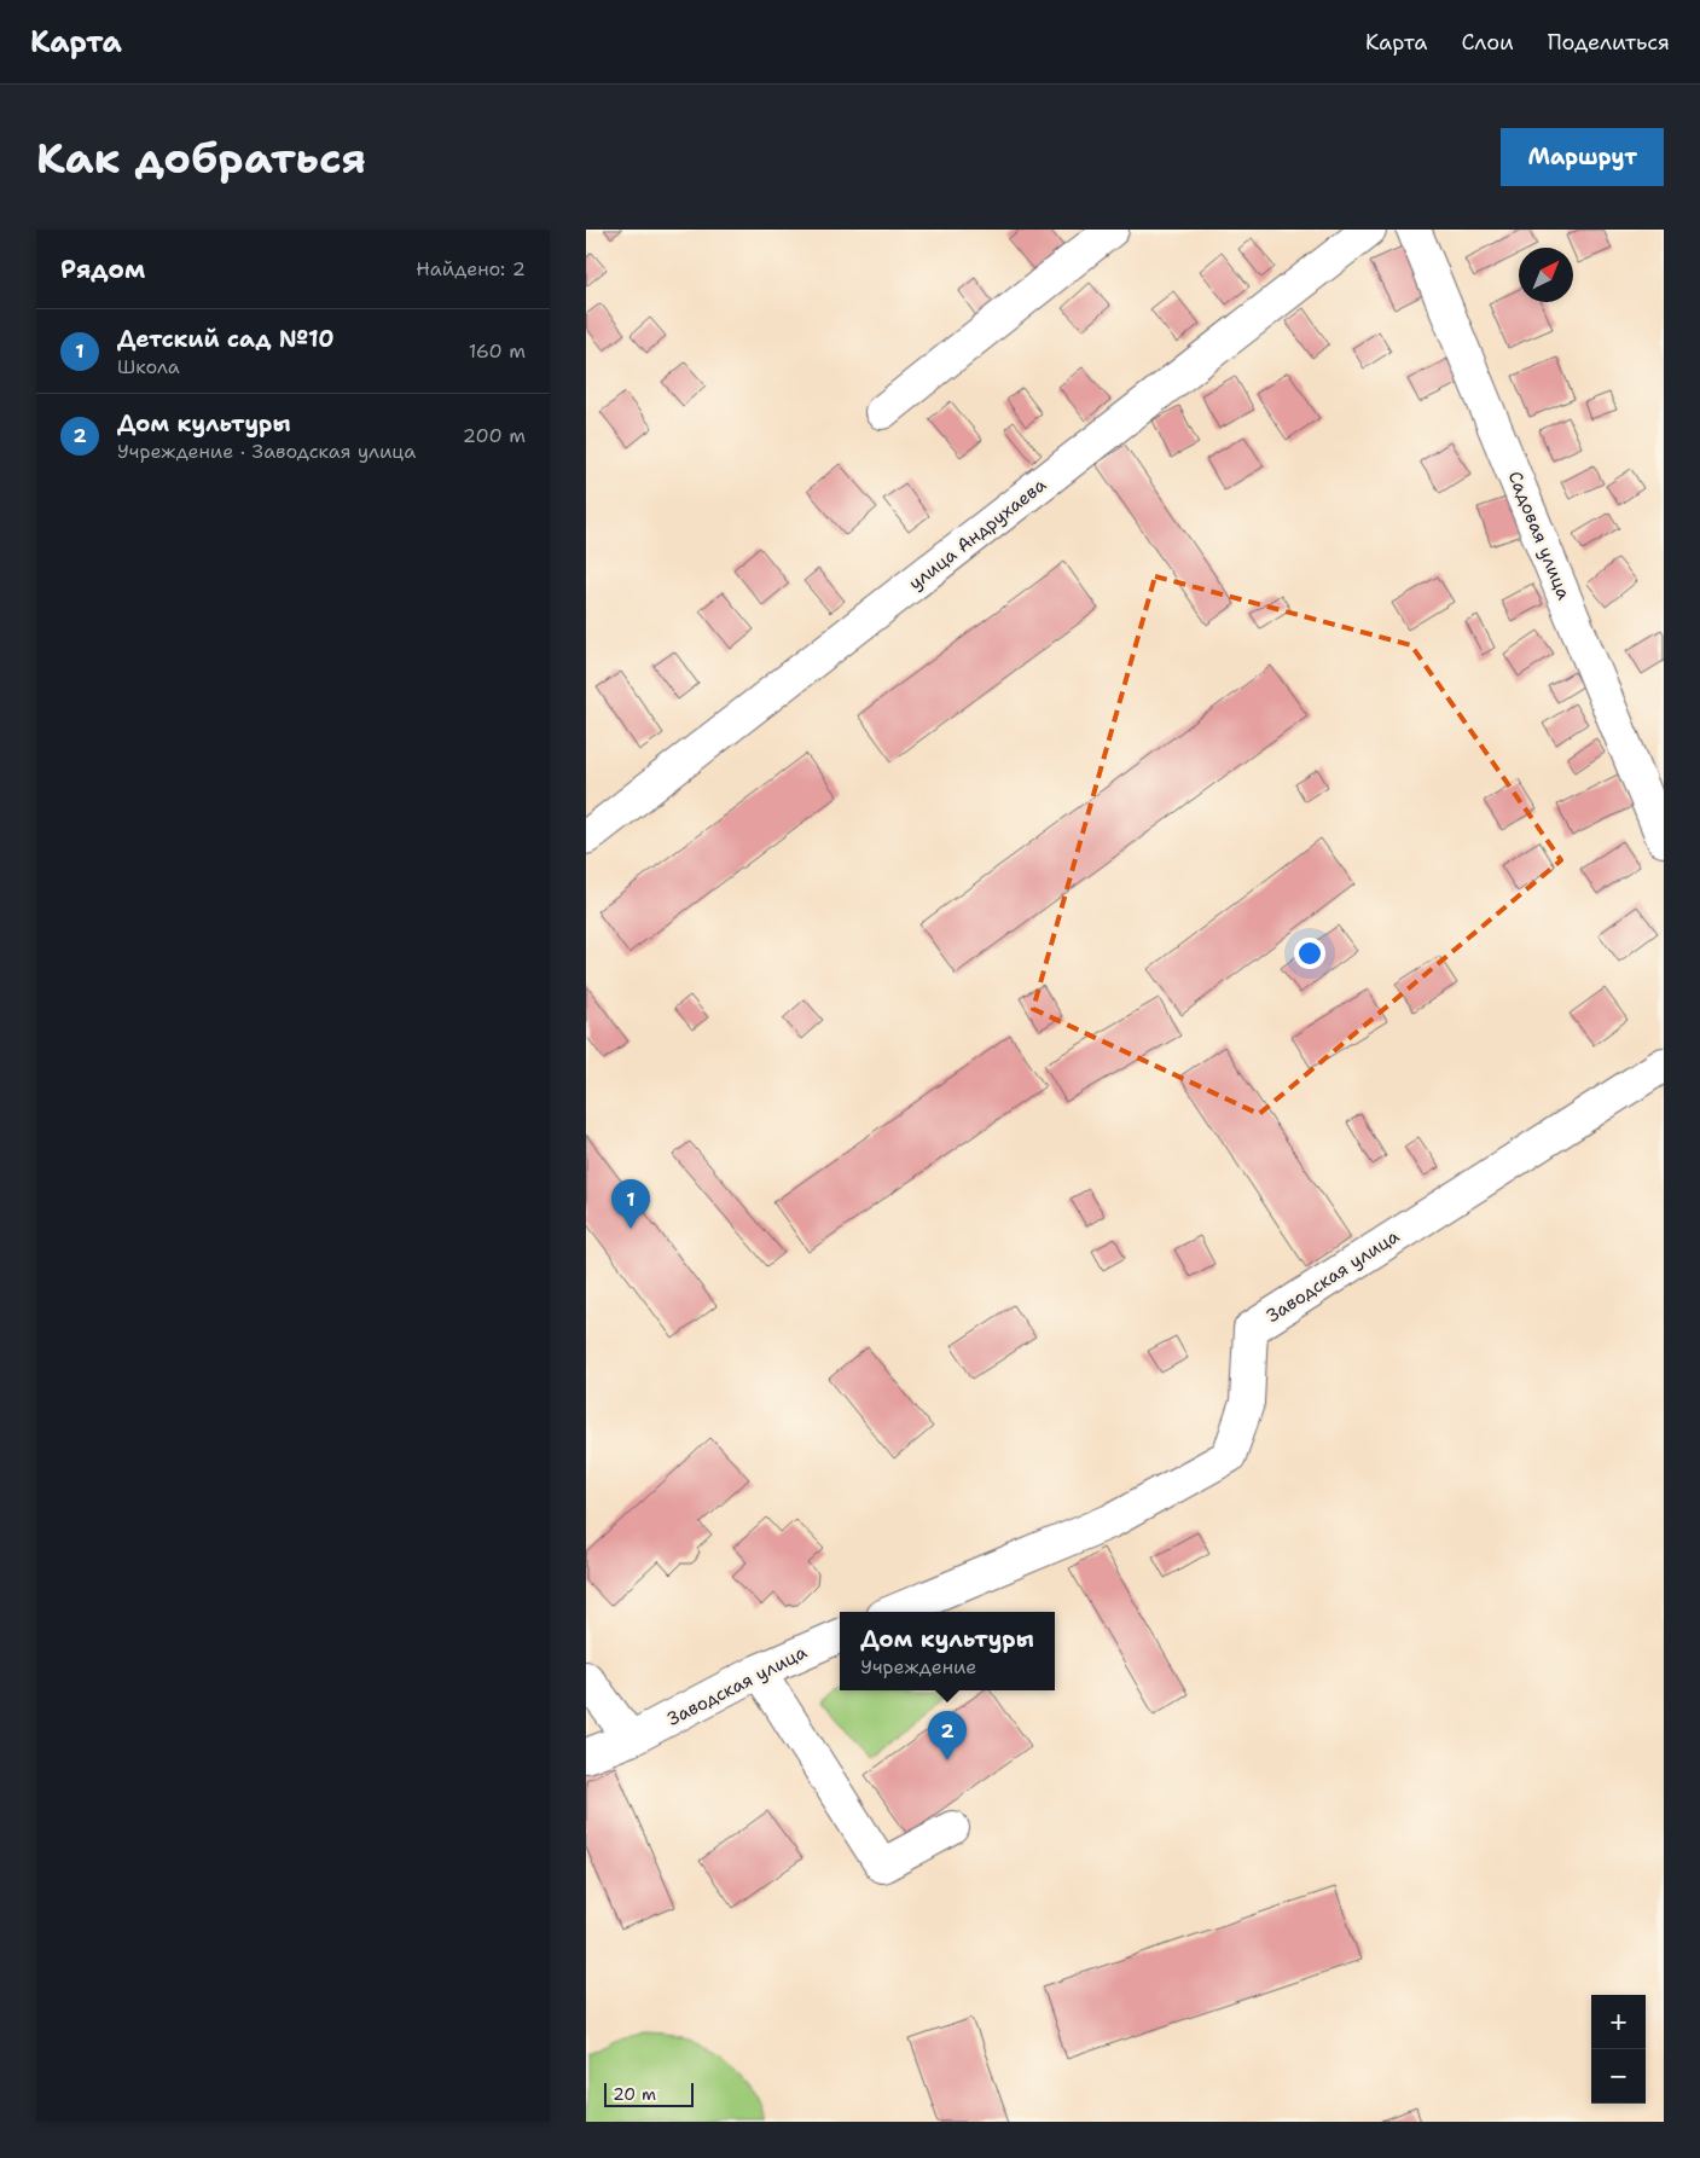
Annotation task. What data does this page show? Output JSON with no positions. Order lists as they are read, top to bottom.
{
  "streets": {
    "street": ["улица Андрухаева", "Садовая улица", "Заводская улица"]
  },
  "scale_bar": "20 m",
  "north": "top right",
  "page": {
    "header": "Карта",
    "nav": ["Карта", "Слои", "Поделиться"],
    "buttons": "Маршрут",
    "title": "Как добраться",
    "heading": ["Рядом", "Найдено: 2"],
    "list": [
      {
        "mark": "1",
        "name": "Детский сад №10",
        "note": "Школа",
        "value": "160 m"
      },
      {
        "mark": "2",
        "name": "Дом культуры",
        "note": "Учреждение · Заводская улица",
        "value": "200 m"
      }
    ],
    "pins": ["1", "2"],
    "popup": ["Дом культуры", "Учреждение"],
    "map_buttons": ["+", "−"],
    "scale": "20 m"
  }
}
